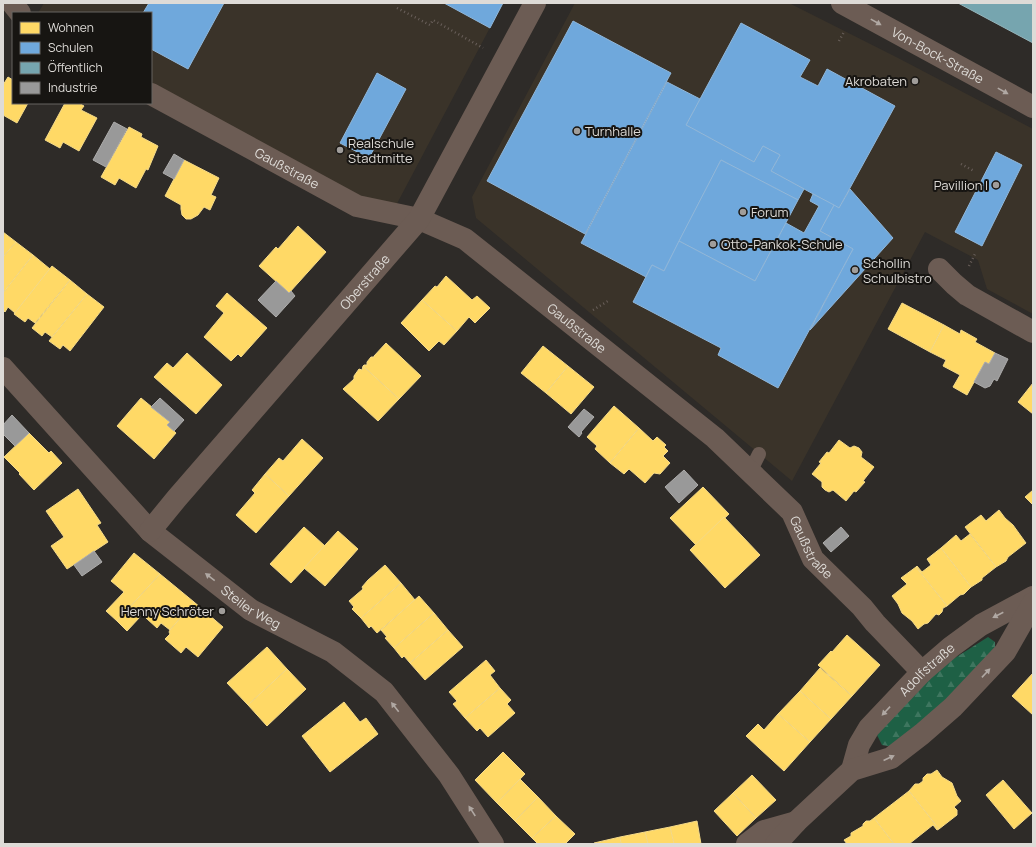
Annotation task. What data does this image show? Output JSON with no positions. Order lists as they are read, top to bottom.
{
  "streets": {
    "street": [
      "Von-Bock-Straße",
      "Gaußstraße",
      "Oberstraße",
      "Steiler Weg",
      "Adolfstraße"
    ]
  },
  "crossings": [
    ["Gaußstraße", "Oberstraße"],
    ["Gaußstraße", "Adolfstraße"],
    ["Oberstraße", "Steiler Weg"]
  ],
  "one_way": ["Von-Bock-Straße", "Steiler Weg"],
  "places": [
    "Akrobaten",
    "Turnhalle",
    "Realschule Stadtmitte",
    "Pavillion I",
    "Forum",
    "Otto-Pankok-Schule",
    "Schollin Schulbistro",
    "Henny Schröter"
  ],
  "legend": [
    "Wohnen",
    "Schulen",
    "Öffentlich",
    "Industrie"
  ]
}
